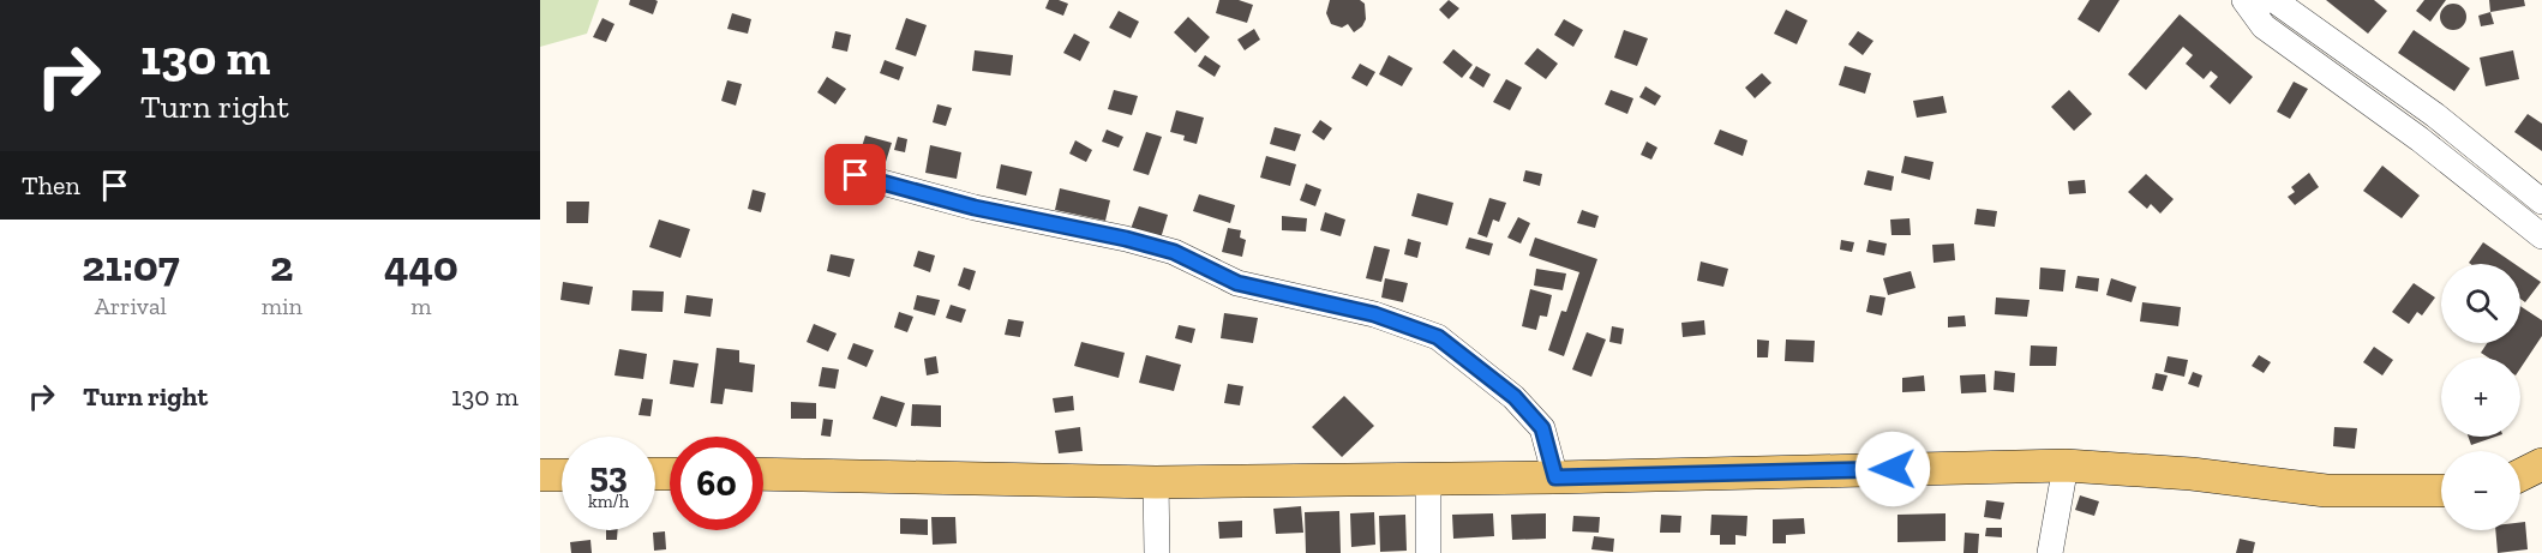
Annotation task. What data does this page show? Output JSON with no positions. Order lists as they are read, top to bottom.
{
  "page": {
    "turn": ["130 m", "Turn right"],
    "then": "Then",
    "eta": [
      "21:07",
      "Arrival",
      "2",
      "min",
      "440",
      "m"
    ],
    "map_buttons": ["+", "−"],
    "list": [
      {
        "name": "Turn right",
        "value": "130 m"
      }
    ],
    "speed": "53 km/h",
    "limit": "60"
  }
}
